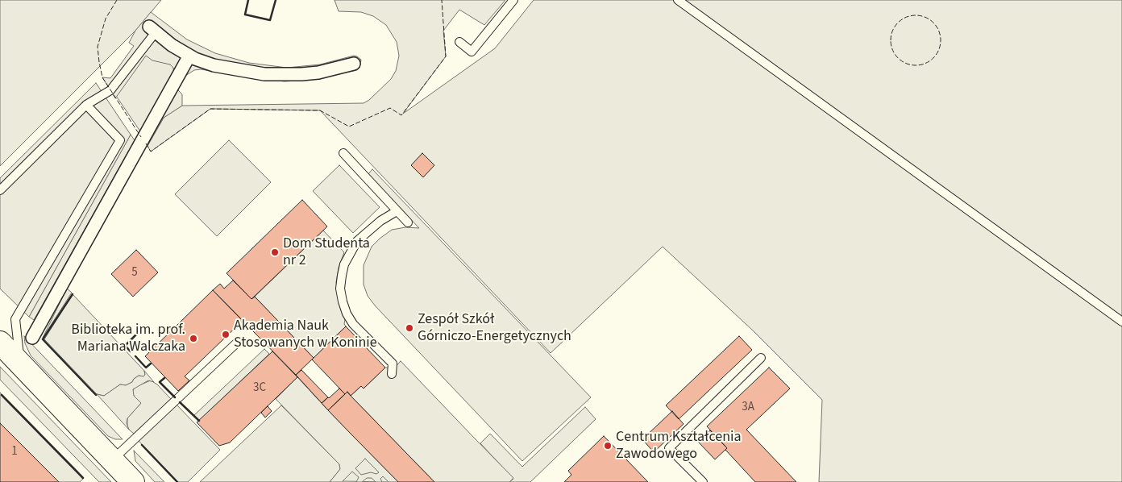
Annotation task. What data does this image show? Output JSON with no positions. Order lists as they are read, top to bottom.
{
  "places": [
    "Dom Studenta nr 2",
    "Zespół Szkół Górniczo-Energetycznych",
    "Akademia Nauk Stosowanych w Koninie",
    "Biblioteka im. prof. Mariana Walczaka",
    "Centrum Kształcenia Zawodowego"
  ],
  "house_numbers": [
    "5",
    "3C",
    "3A",
    "1"
  ]
}
